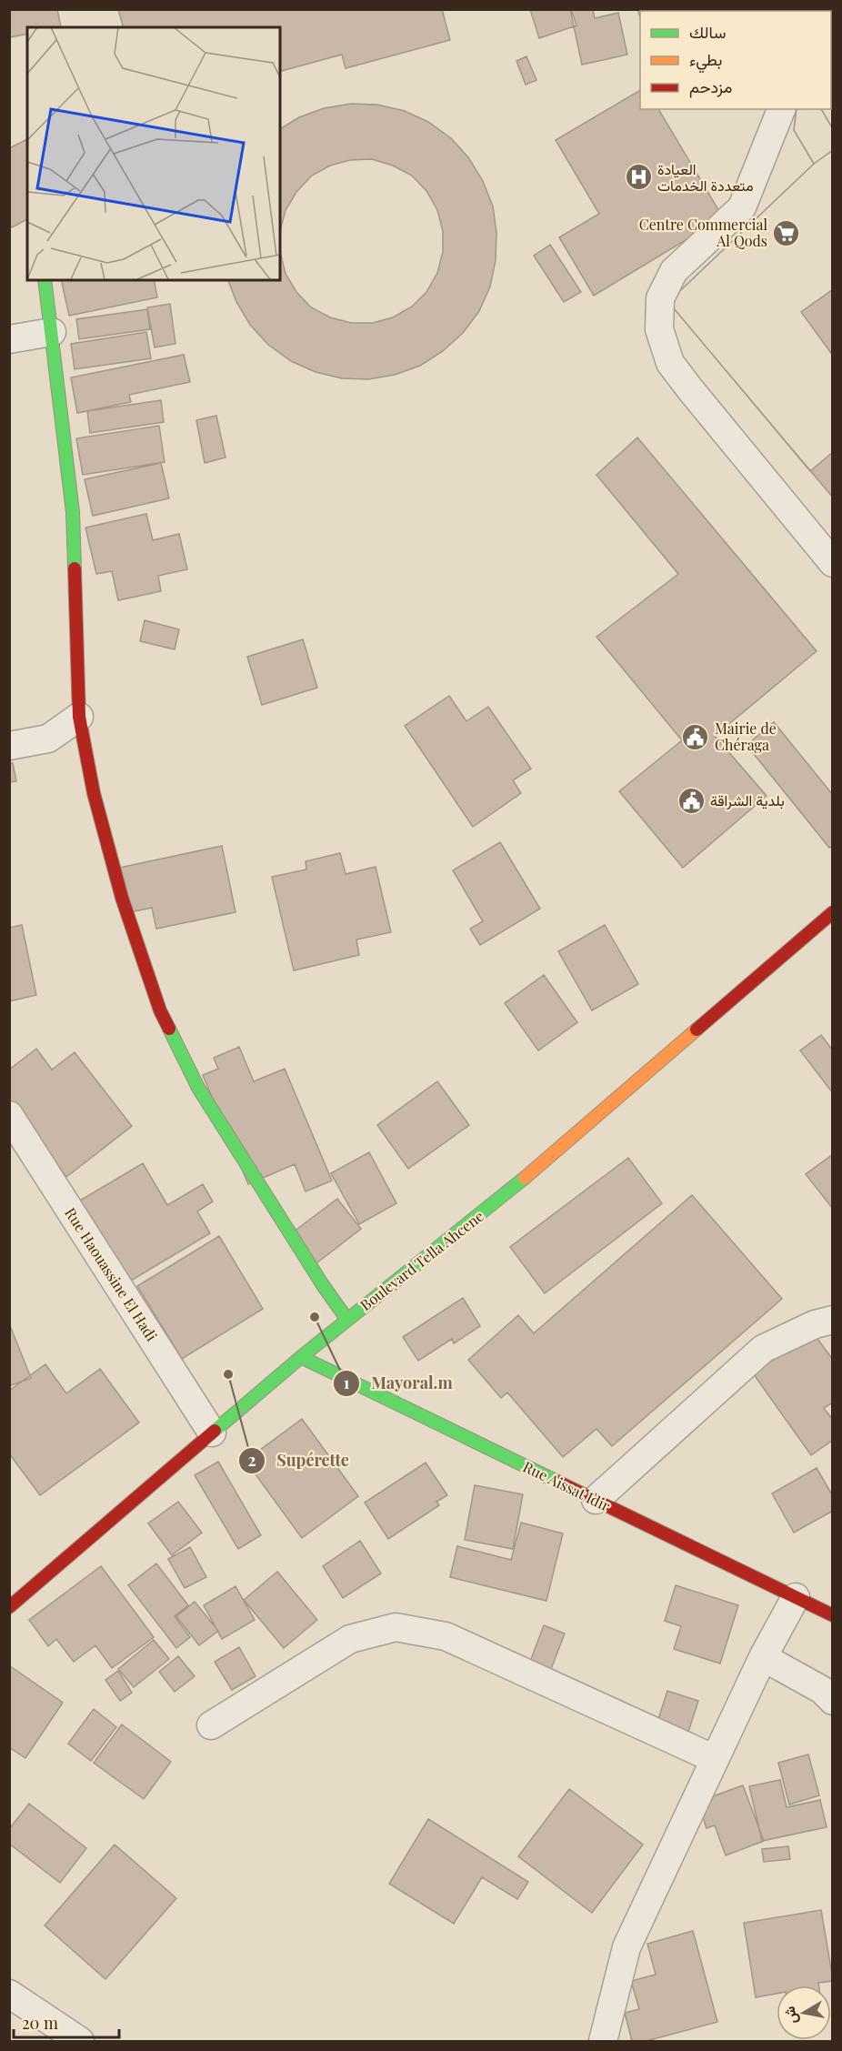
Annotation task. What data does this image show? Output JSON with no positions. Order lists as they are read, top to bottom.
{
  "streets": {
    "street": ["Boulevard Tella Ahcene", "Rue Haouassine El Hadi", "Rue Aissat Idir"]
  },
  "crossings": [
    ["Boulevard Tella Ahcene", "Rue Haouassine El Hadi"],
    ["Boulevard Tella Ahcene", "Rue Aissat Idir"]
  ],
  "places": {
    "hospital": ["العيادة متعددة الخدمات"],
    "supermarket": ["Centre Commercial Al Qods"],
    "public building": ["Mairie de Chéraga", "بلدية الشراقة"],
    "other": ["Mayoral.m", "Supérette"]
  },
  "legend": ["سالك", "بطيء", "مزدحم"],
  "scale_bar": "20 m",
  "north": "left"
}
